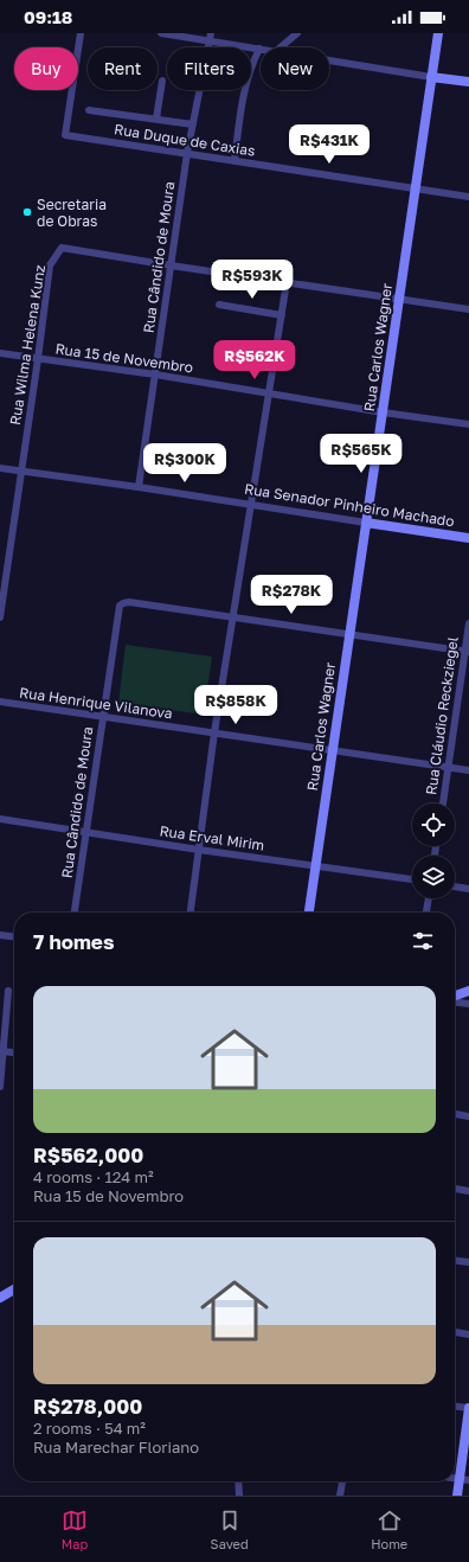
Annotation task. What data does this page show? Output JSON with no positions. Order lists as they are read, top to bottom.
{
  "streets": {
    "main road": ["Rua Carlos Wagner", "Rua Senador Pinheiro Machado"],
    "street": [
      "Rua Duque de Caxias",
      "Rua Cândido de Moura",
      "Rua Wilma Helena Kunz",
      "Rua 15 de Novembro",
      "Rua Henrique Vilanova",
      "Rua Cláudio Reckziegel",
      "Rua Erval Mirim"
    ]
  },
  "crossings": [
    ["Rua Duque de Caxias", "Rua Cândido de Moura"],
    ["Rua Duque de Caxias", "Rua Carlos Wagner"],
    ["Rua Cândido de Moura", "Rua Wilma Helena Kunz"],
    ["Rua Cândido de Moura", "Rua 15 de Novembro"],
    ["Rua Cândido de Moura", "Rua Senador Pinheiro Machado"],
    ["Rua Cândido de Moura", "Rua Henrique Vilanova"],
    ["Rua Cândido de Moura", "Rua Erval Mirim"],
    ["Rua Wilma Helena Kunz", "Rua 15 de Novembro"],
    ["Rua Wilma Helena Kunz", "Rua Senador Pinheiro Machado"],
    ["Rua Carlos Wagner", "Rua 15 de Novembro"],
    ["Rua Carlos Wagner", "Rua Senador Pinheiro Machado"],
    ["Rua Carlos Wagner", "Rua Henrique Vilanova"],
    ["Rua Carlos Wagner", "Rua Erval Mirim"],
    ["Rua Henrique Vilanova", "Rua Cláudio Reckziegel"]
  ],
  "places": ["Secretaria de Obras"],
  "page": {
    "status": "09:18",
    "chip": [
      "Buy",
      "Rent",
      "Filters",
      "New"
    ],
    "price": [
      "R$431K",
      "R$593K",
      "R$562K",
      "R$565K",
      "R$300K",
      "R$278K",
      "R$858K"
    ],
    "heading": "7 homes",
    "list": [
      {
        "name": "R$562,000",
        "note": "4 rooms · 124 m² · Rua 15 de Novembro"
      },
      {
        "name": "R$278,000",
        "note": "2 rooms · 54 m² · Rua Marechar Floriano"
      }
    ],
    "tabs": ["Map", "Saved", "Home"]
  }
}
